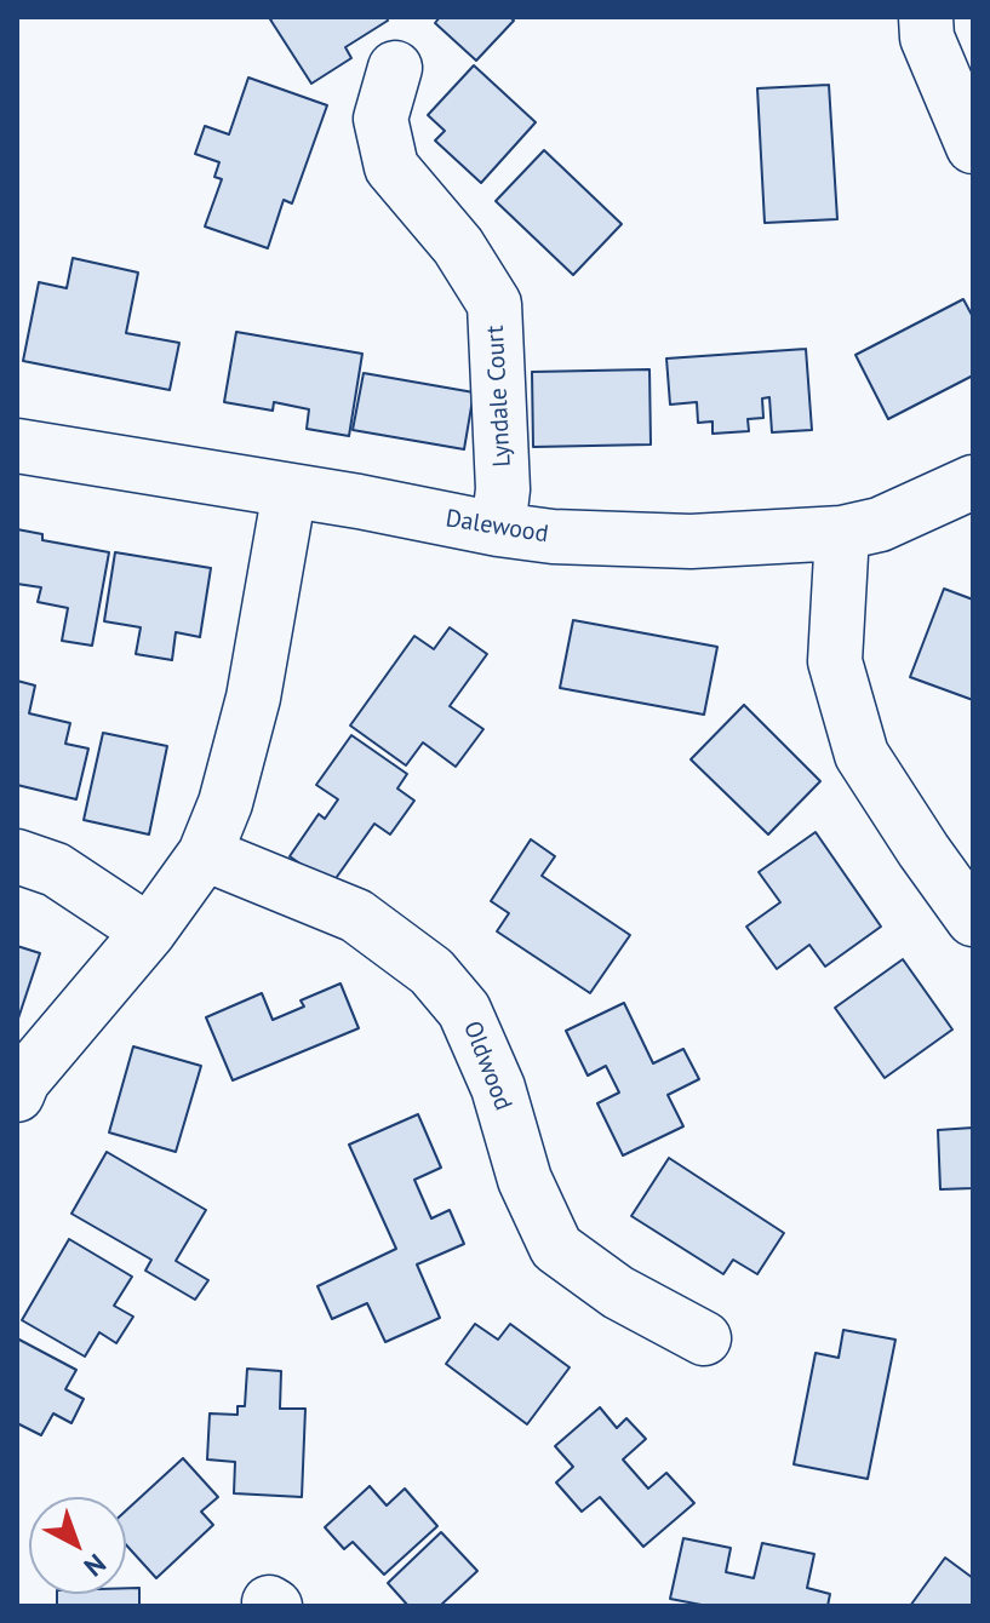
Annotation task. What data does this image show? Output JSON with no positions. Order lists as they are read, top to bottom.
{
  "streets": {
    "street": ["Lyndale Court", "Dalewood", "Oldwood"]
  },
  "crossings": [
    ["Lyndale Court", "Dalewood"]
  ],
  "north": "bottom right"
}
